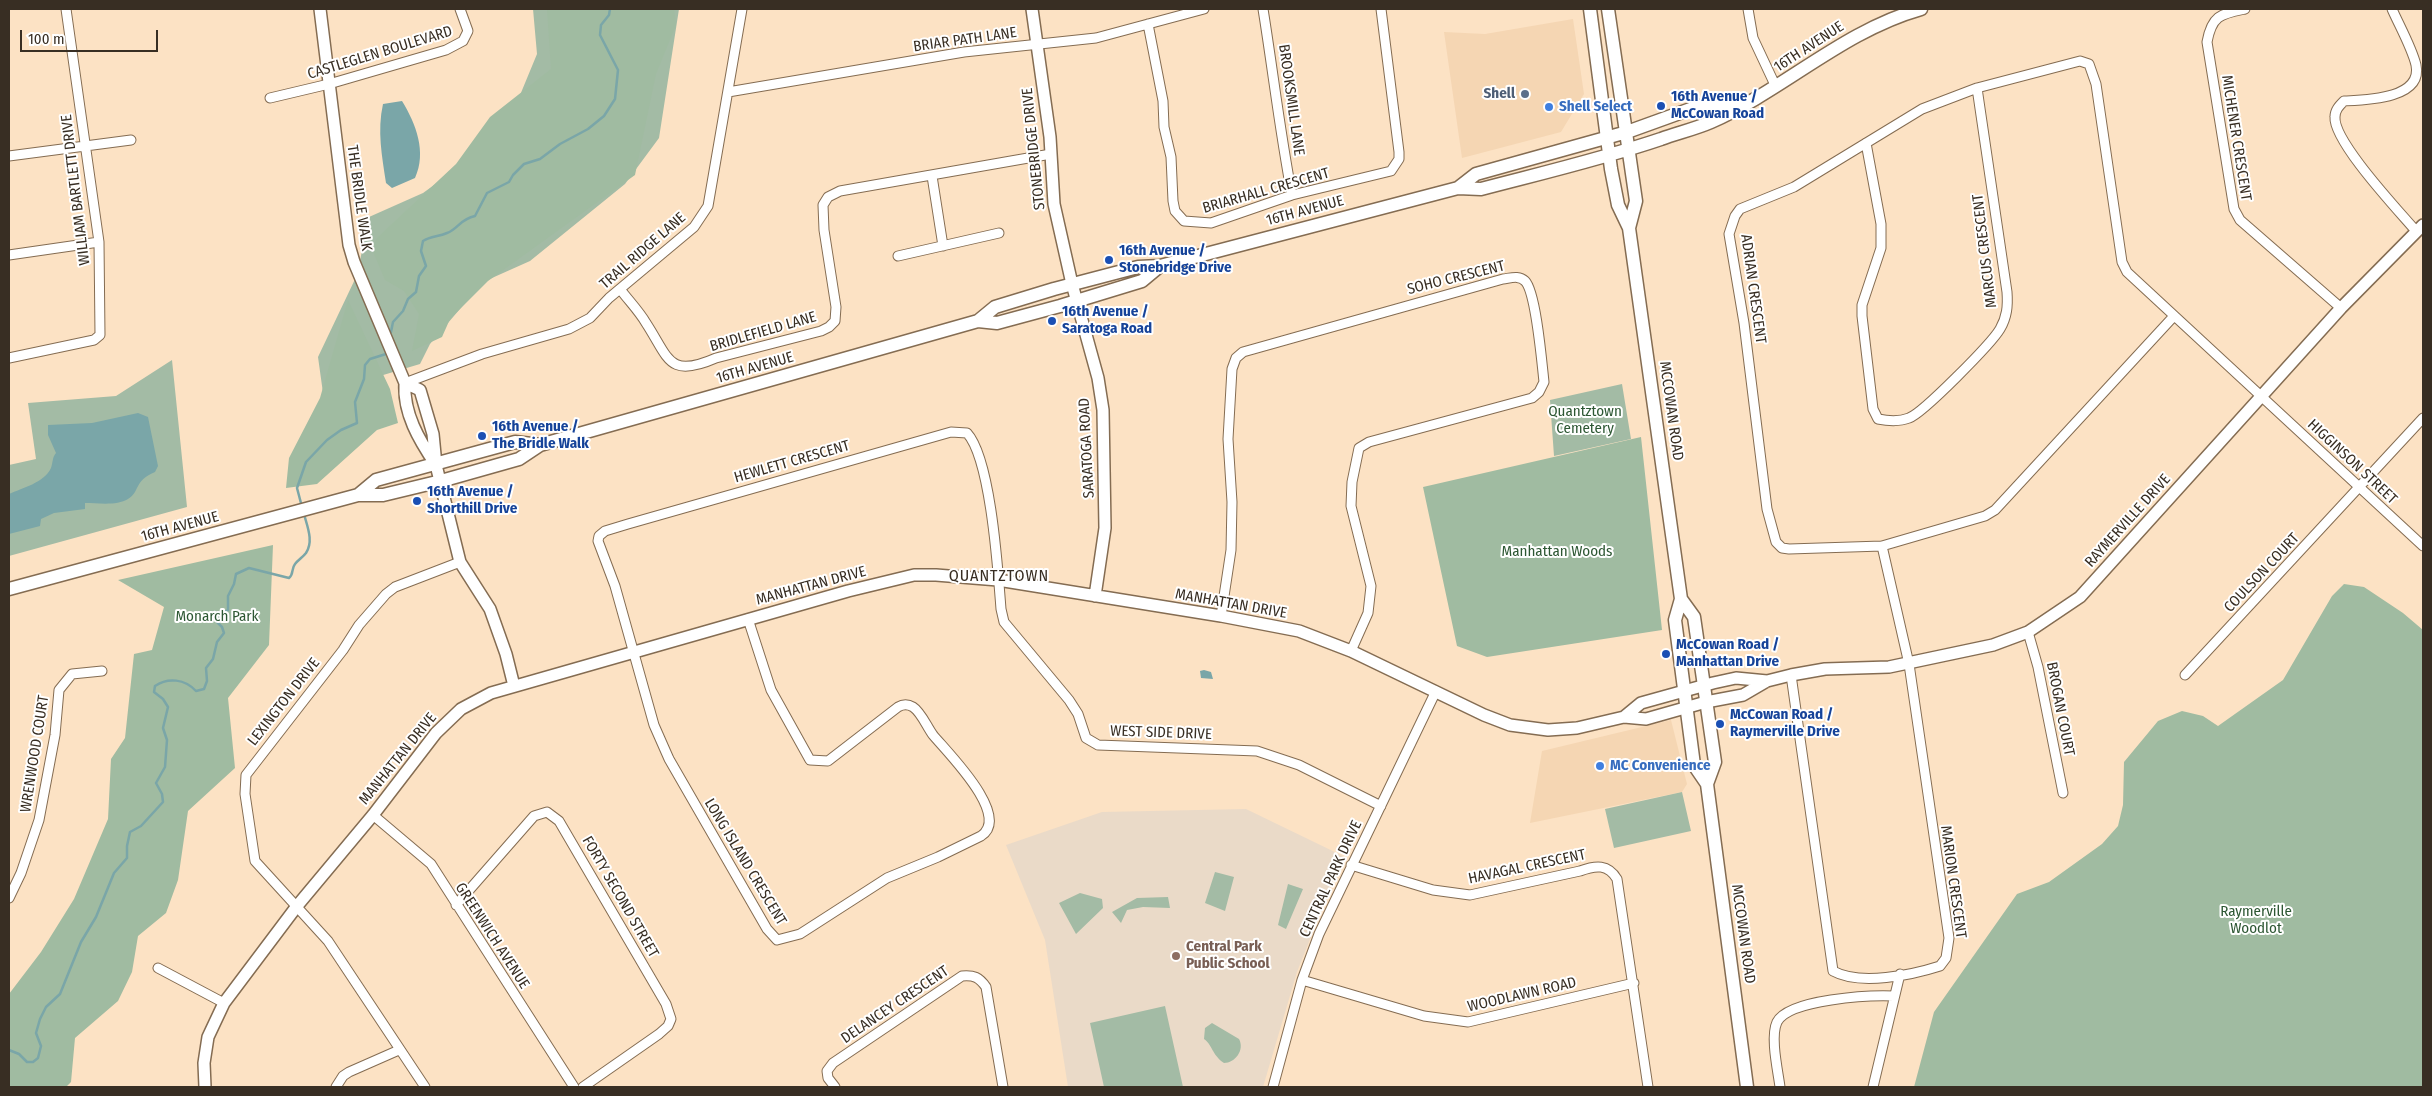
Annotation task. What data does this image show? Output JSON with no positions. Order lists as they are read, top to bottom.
{
  "streets": {
    "main road": ["16TH AVENUE", "MCCOWAN ROAD"],
    "street": [
      "BRIAR PATH LANE",
      "CASTLEGLEN BOULEVARD",
      "BROOKSMILL LANE",
      "MICHENER CRESCENT",
      "STONEBRIDGE DRIVE",
      "WILLIAM BARTLETT DRIVE",
      "BRIARHALL CRESCENT",
      "THE BRIDLE WALK",
      "TRAIL RIDGE LANE",
      "MARCUS CRESCENT",
      "SOHO CRESCENT",
      "ADRIAN CRESCENT",
      "BRIDLEFIELD LANE",
      "SARATOGA ROAD",
      "HEWLETT CRESCENT",
      "HIGGINSON STREET",
      "RAYMERVILLE DRIVE",
      "COULSON COURT",
      "MANHATTAN DRIVE",
      "LEXINGTON DRIVE",
      "BROGAN COURT",
      "WEST SIDE DRIVE",
      "WRENWOOD COURT",
      "LONG ISLAND CRESCENT",
      "HAVAGAL CRESCENT",
      "CENTRAL PARK DRIVE",
      "MARION CRESCENT",
      "FORTY SECOND STREET",
      "GREENWICH AVENUE",
      "WOODLAWN ROAD",
      "DELANCEY CRESCENT"
    ]
  },
  "crossings": [
    ["BRIAR PATH LANE", "STONEBRIDGE DRIVE"],
    ["BRIAR PATH LANE", "BRIARHALL CRESCENT"],
    ["BRIAR PATH LANE", "TRAIL RIDGE LANE"],
    ["16TH AVENUE", "STONEBRIDGE DRIVE"],
    ["16TH AVENUE", "THE BRIDLE WALK"],
    ["16TH AVENUE", "MCCOWAN ROAD"],
    ["16TH AVENUE", "SARATOGA ROAD"],
    ["CASTLEGLEN BOULEVARD", "THE BRIDLE WALK"],
    ["BROOKSMILL LANE", "BRIARHALL CRESCENT"],
    ["MICHENER CRESCENT", "RAYMERVILLE DRIVE"],
    ["STONEBRIDGE DRIVE", "BRIDLEFIELD LANE"],
    ["STONEBRIDGE DRIVE", "SARATOGA ROAD"],
    ["THE BRIDLE WALK", "TRAIL RIDGE LANE"],
    ["TRAIL RIDGE LANE", "BRIDLEFIELD LANE"],
    ["MARCUS CRESCENT", "ADRIAN CRESCENT"],
    ["SOHO CRESCENT", "MANHATTAN DRIVE"],
    ["ADRIAN CRESCENT", "HIGGINSON STREET"],
    ["ADRIAN CRESCENT", "RAYMERVILLE DRIVE"],
    ["MCCOWAN ROAD", "RAYMERVILLE DRIVE"],
    ["MCCOWAN ROAD", "MANHATTAN DRIVE"],
    ["SARATOGA ROAD", "MANHATTAN DRIVE"],
    ["HEWLETT CRESCENT", "MANHATTAN DRIVE"],
    ["HEWLETT CRESCENT", "WEST SIDE DRIVE"],
    ["HEWLETT CRESCENT", "LONG ISLAND CRESCENT"],
    ["HIGGINSON STREET", "RAYMERVILLE DRIVE"],
    ["HIGGINSON STREET", "COULSON COURT"],
    ["RAYMERVILLE DRIVE", "MANHATTAN DRIVE"],
    ["RAYMERVILLE DRIVE", "BROGAN COURT"],
    ["RAYMERVILLE DRIVE", "MARION CRESCENT"],
    ["MANHATTAN DRIVE", "LEXINGTON DRIVE"],
    ["MANHATTAN DRIVE", "WEST SIDE DRIVE"],
    ["MANHATTAN DRIVE", "LONG ISLAND CRESCENT"],
    ["MANHATTAN DRIVE", "CENTRAL PARK DRIVE"],
    ["MANHATTAN DRIVE", "GREENWICH AVENUE"],
    ["WEST SIDE DRIVE", "CENTRAL PARK DRIVE"],
    ["HAVAGAL CRESCENT", "CENTRAL PARK DRIVE"],
    ["HAVAGAL CRESCENT", "WOODLAWN ROAD"],
    ["CENTRAL PARK DRIVE", "WOODLAWN ROAD"],
    ["FORTY SECOND STREET", "GREENWICH AVENUE"]
  ],
  "districts": ["QUANTZTOWN"],
  "parks": [
    "Quantztown Cemetery",
    "Manhattan Woods",
    "Monarch Park",
    "Raymerville Woodlot"
  ],
  "places": [
    "Shell",
    "16th Avenue / McCowan Road",
    "Shell Select",
    "16th Avenue / Stonebridge Drive",
    "16th Avenue / Saratoga Road",
    "16th Avenue / The Bridle Walk",
    "16th Avenue / Shorthill Drive",
    "McCowan Road / Manhattan Drive",
    "McCowan Road / Raymerville Drive",
    "MC Convenience",
    "Central Park Public School"
  ],
  "scale_bar": "100 m"
}
